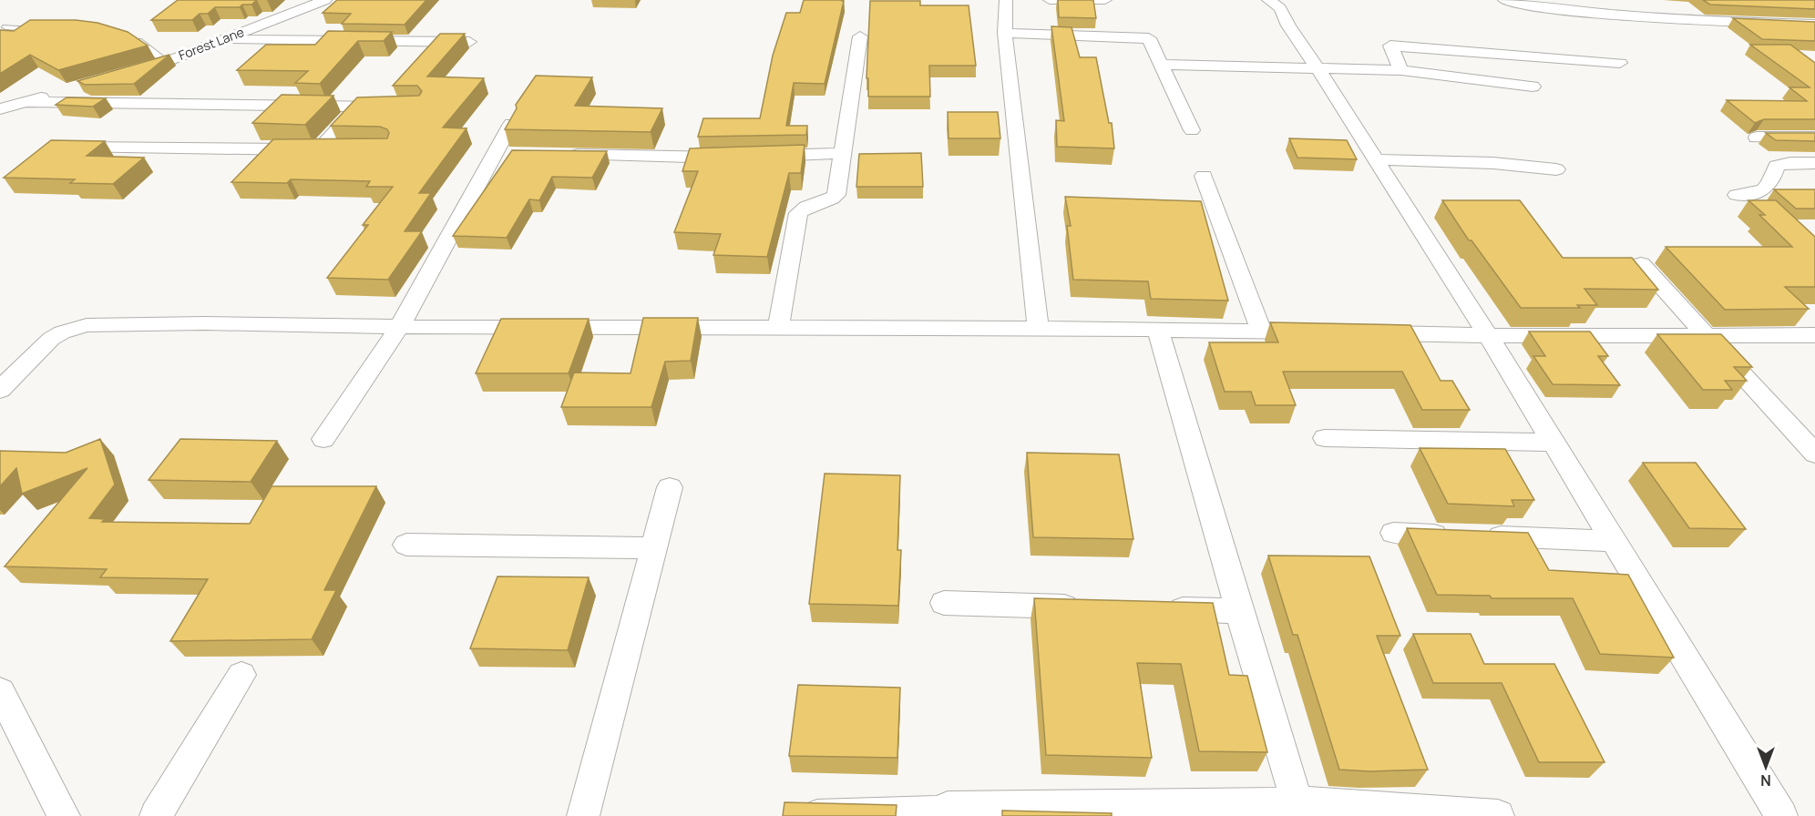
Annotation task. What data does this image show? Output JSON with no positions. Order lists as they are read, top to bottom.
{
  "streets": {
    "street": ["Forest Lane"]
  },
  "north": "bottom"
}
